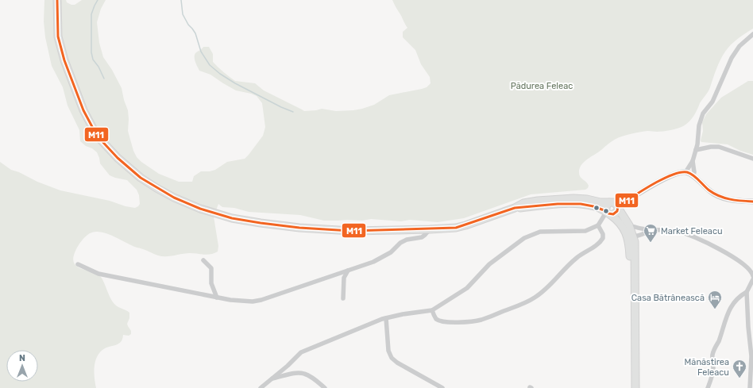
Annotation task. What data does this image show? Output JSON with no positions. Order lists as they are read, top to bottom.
{
  "parks": ["Pădurea Feleac"],
  "places": {
    "supermarket": ["Market Feleacu"],
    "hotel": ["Casa Bătrânească"],
    "church": ["Mănăstirea Feleacu"]
  },
  "lines": ["transit line M11"],
  "north": "top"
}
